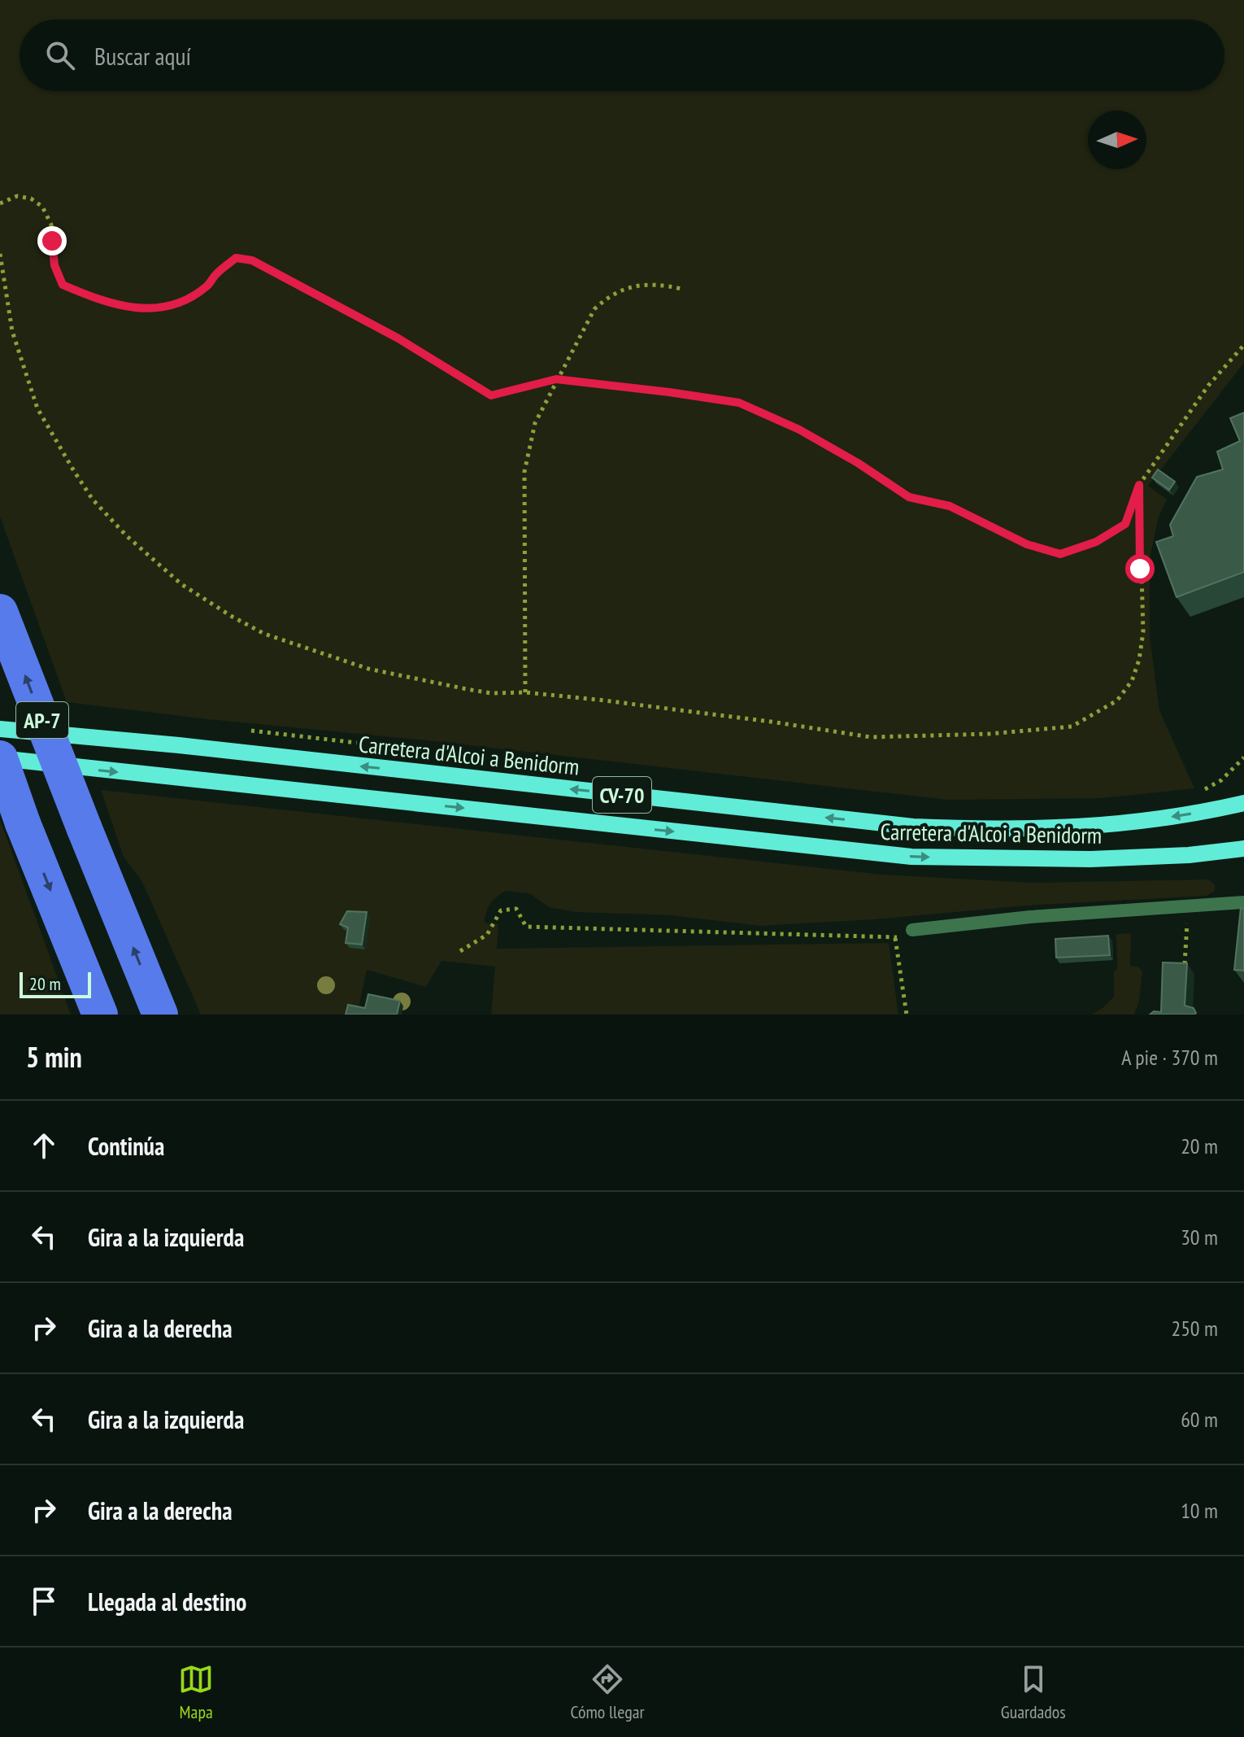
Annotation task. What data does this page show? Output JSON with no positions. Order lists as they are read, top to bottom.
{
  "streets": {
    "highway": ["AP-7"],
    "main road": ["Carretera d'Alcoi a Benidorm", "CV-70"]
  },
  "crossings": [
    ["AP-7", "Carretera d'Alcoi a Benidorm"]
  ],
  "scale_bar": "20 m",
  "north": "right",
  "page": {
    "search": "Buscar aquí",
    "scale": "20 m",
    "heading": ["5 min", "A pie · 370 m"],
    "list": [
      ["Continúa", "20 m"],
      ["Gira a la izquierda", "30 m"],
      ["Gira a la derecha", "250 m"],
      ["Gira a la izquierda", "60 m"],
      ["Gira a la derecha", "10 m"],
      "Llegada al destino"
    ],
    "nav": ["Mapa", "Cómo llegar", "Guardados"]
  }
}
